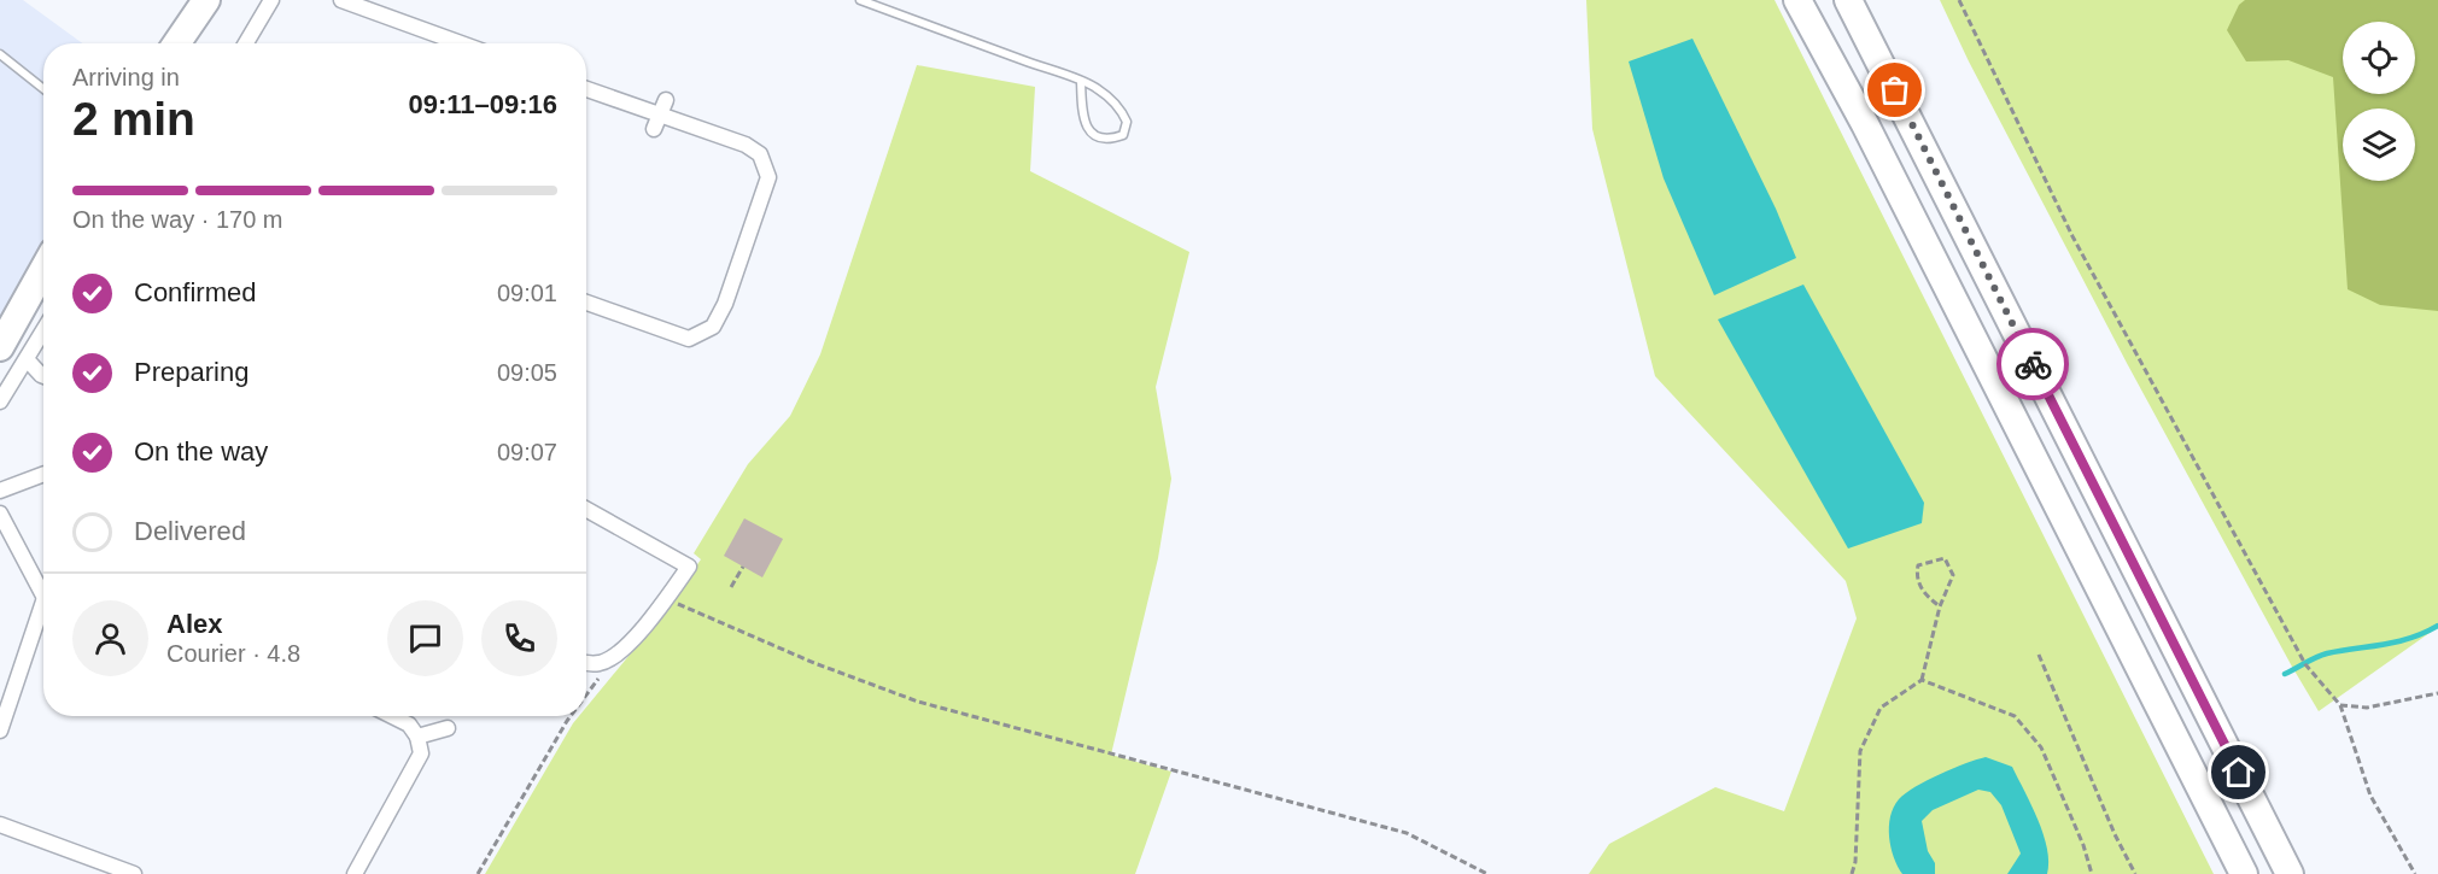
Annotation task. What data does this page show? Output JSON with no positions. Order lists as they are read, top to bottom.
{
  "page": {
    "heading": ["2 min", "Arriving in", "09:11–09:16"],
    "panel": ["Alex", "Courier · 4.8"],
    "bar": "On the way · 170 m",
    "list": [
      ["Confirmed", "09:01"],
      ["Preparing", "09:05"],
      ["On the way", "09:07"],
      "Delivered"
    ]
  }
}
